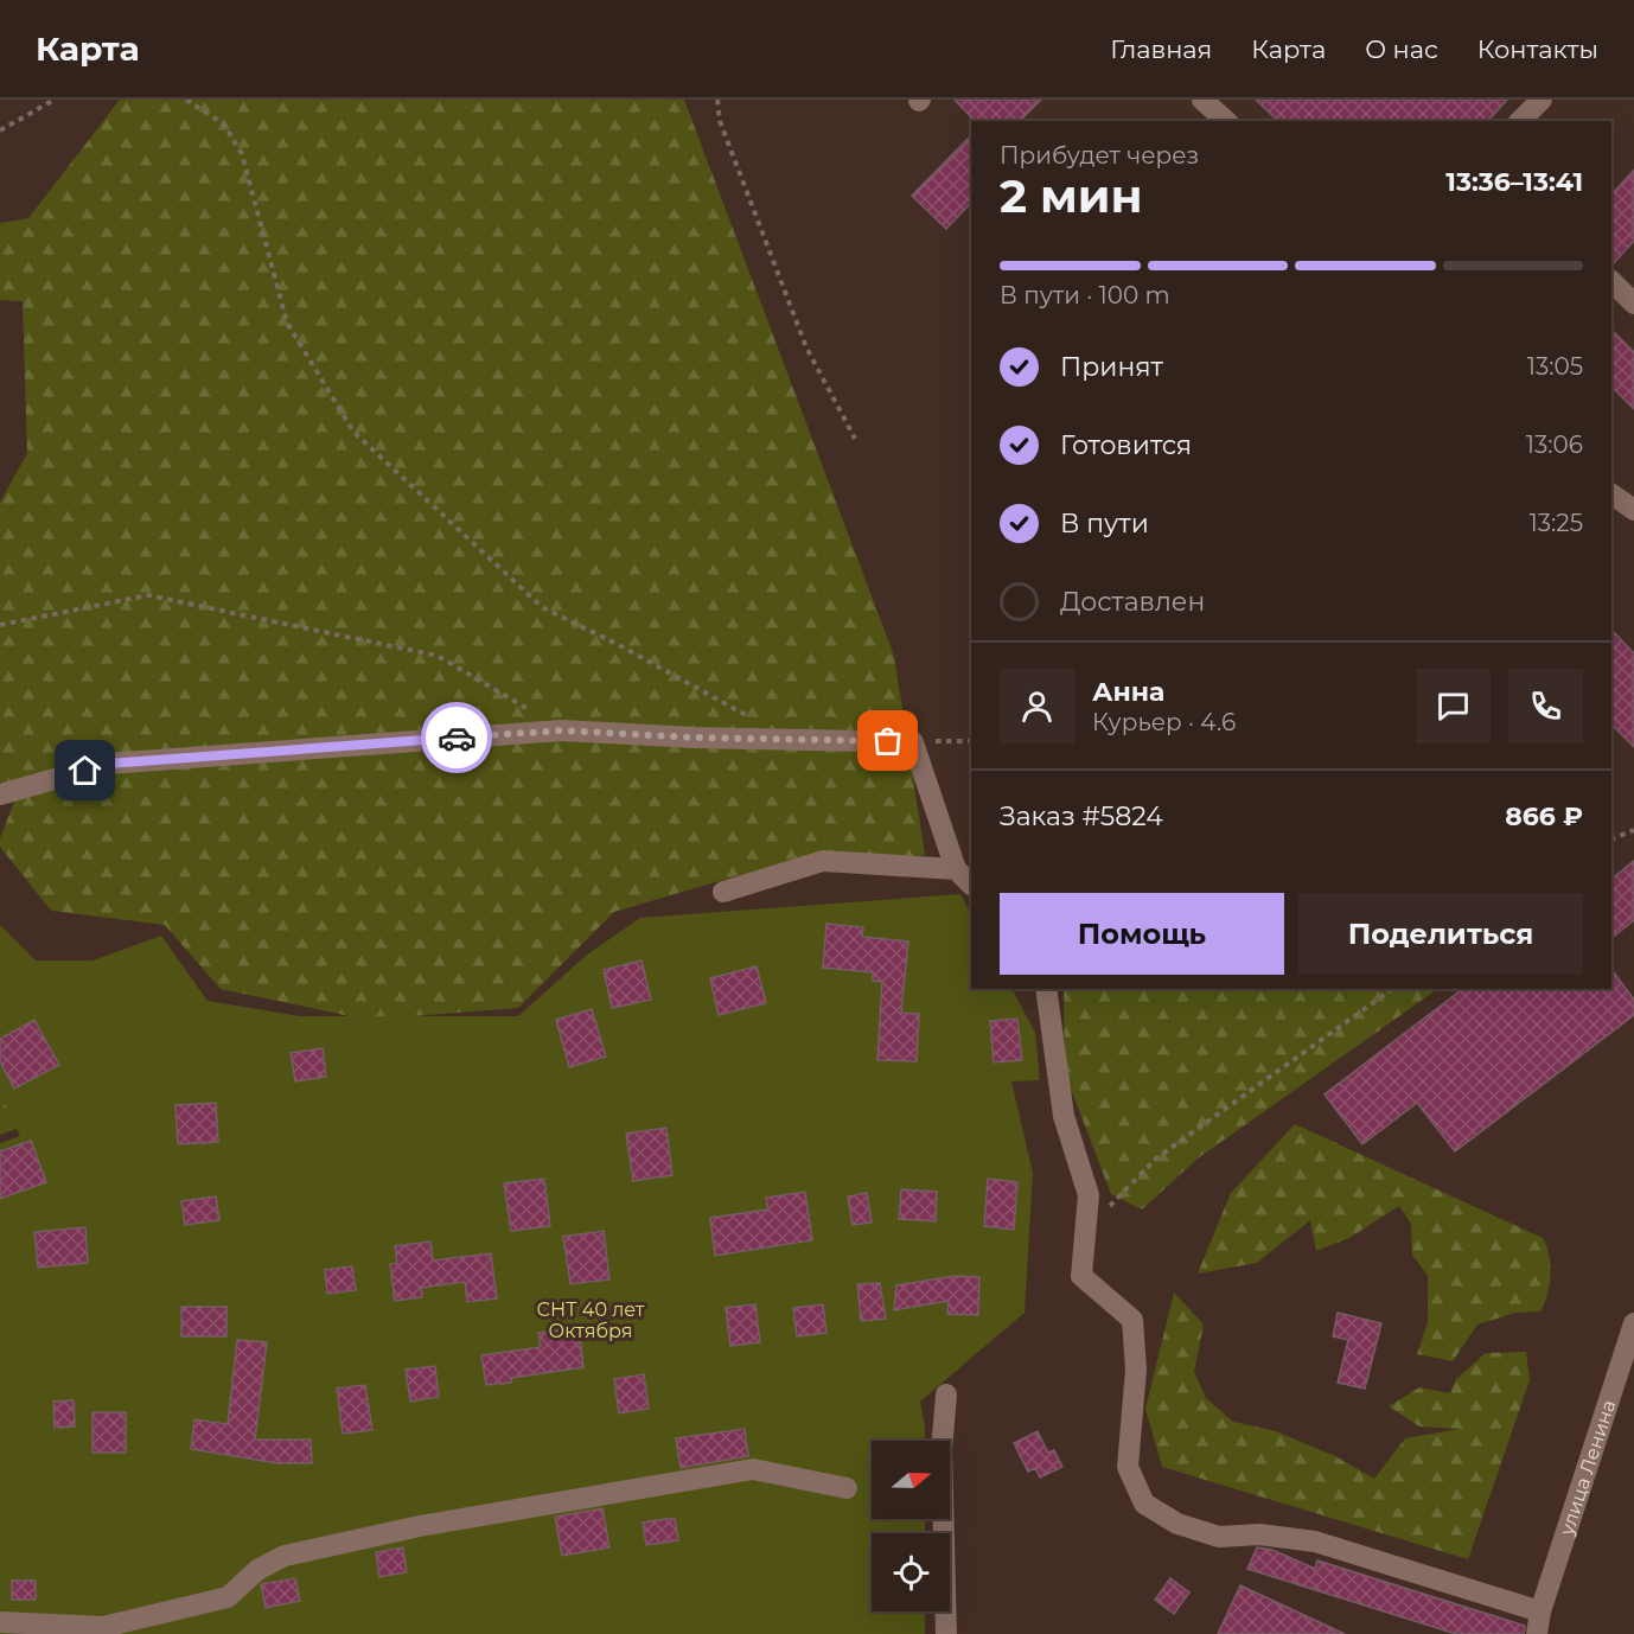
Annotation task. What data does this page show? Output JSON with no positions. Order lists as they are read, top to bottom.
{
  "streets": {
    "street": ["улица Ленина"]
  },
  "parks": ["СНТ 40 лет Октября"],
  "north": "right",
  "page": {
    "header": "Карта",
    "nav": [
      "Главная",
      "Карта",
      "О нас",
      "Контакты"
    ],
    "heading": ["2 мин", "Прибудет через", "13:36–13:41"],
    "panel": [
      "Анна",
      "Курьер · 4.6",
      "Заказ #5824",
      "866 ₽"
    ],
    "bar": "В пути · 100 m",
    "list": [
      ["Принят", "13:05"],
      ["Готовится", "13:06"],
      ["В пути", "13:25"],
      "Доставлен"
    ],
    "buttons": ["Помощь", "Поделиться"]
  }
}
